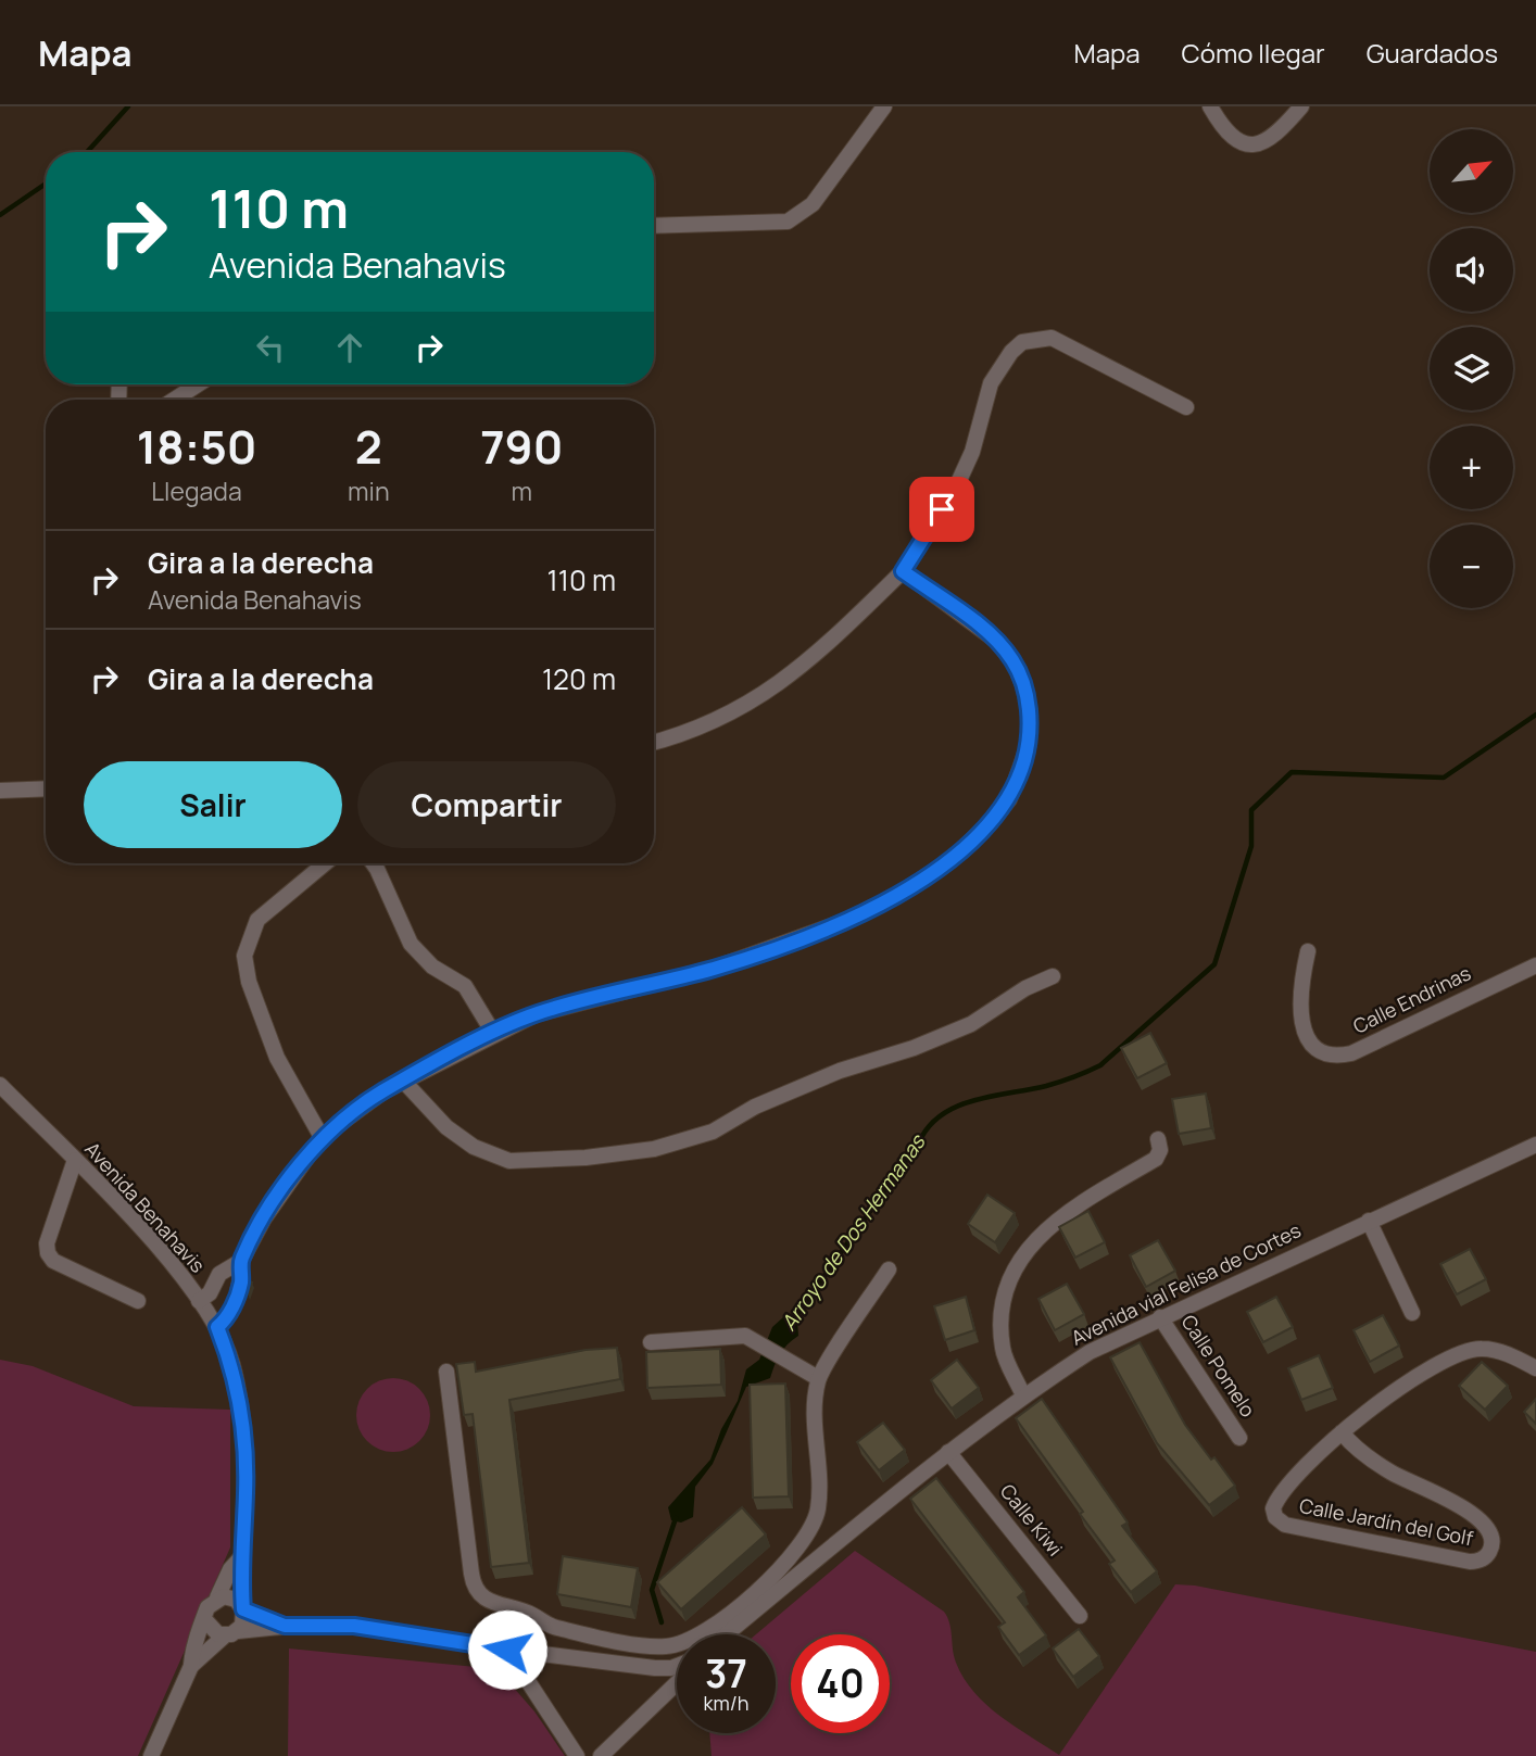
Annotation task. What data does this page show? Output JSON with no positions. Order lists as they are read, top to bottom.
{
  "streets": {
    "street": [
      "Calle Endrinas",
      "Avenida Benahavis",
      "Avenida vial Felisa de Cortes",
      "Calle Pomelo",
      "Calle Kiwi",
      "Calle Jardín del Golf"
    ]
  },
  "crossings": [
    ["Avenida vial Felisa de Cortes", "Calle Pomelo"],
    ["Avenida vial Felisa de Cortes", "Calle Kiwi"]
  ],
  "water": ["Arroyo de Dos Hermanas"],
  "north": "top right",
  "page": {
    "header": "Mapa",
    "nav": ["Mapa", "Cómo llegar", "Guardados"],
    "map_buttons": ["+", "−"],
    "turn": ["110 m", "Avenida Benahavis"],
    "eta": [
      "18:50",
      "Llegada",
      "2",
      "min",
      "790",
      "m"
    ],
    "list": [
      {
        "name": "Gira a la derecha",
        "note": "Avenida Benahavis",
        "value": "110 m"
      },
      {
        "name": "Gira a la derecha",
        "value": "120 m"
      }
    ],
    "buttons": ["Salir", "Compartir"],
    "speed": "37 km/h",
    "limit": "40"
  }
}
